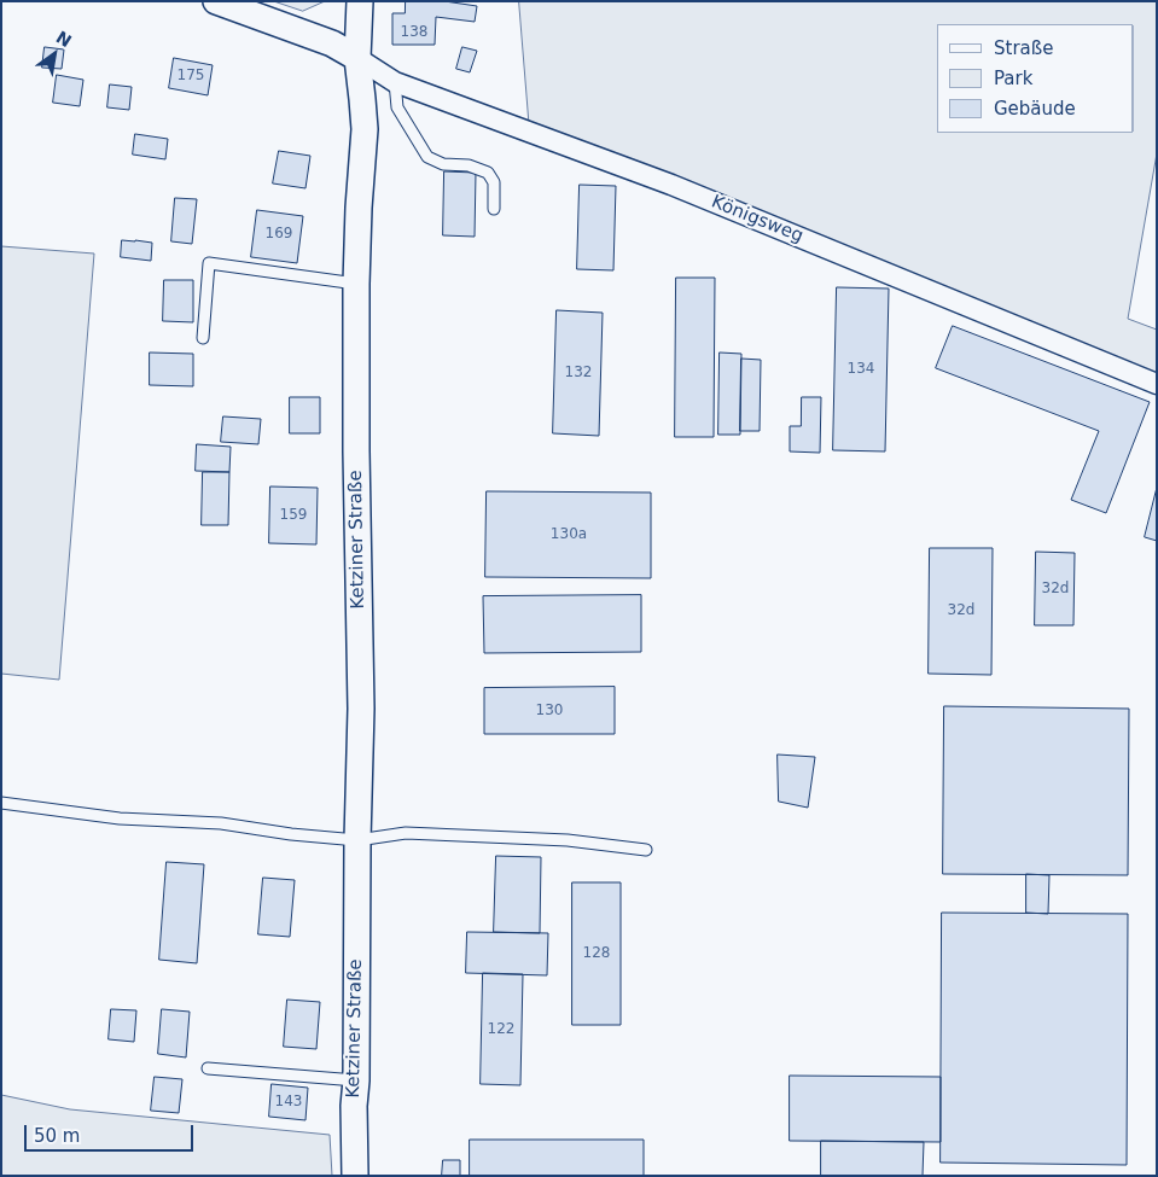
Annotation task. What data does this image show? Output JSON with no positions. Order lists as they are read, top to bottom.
{
  "streets": {
    "street": ["Königsweg", "Ketziner Straße"]
  },
  "crossings": [
    ["Königsweg", "Ketziner Straße"]
  ],
  "house_numbers": [
    "138",
    "175",
    "169",
    "134",
    "132",
    "159",
    "130a",
    "32d",
    "32d",
    "130",
    "128",
    "122",
    "143"
  ],
  "legend": ["Straße", "Park", "Gebäude"],
  "scale_bar": "50 m",
  "north": "top right"
}
